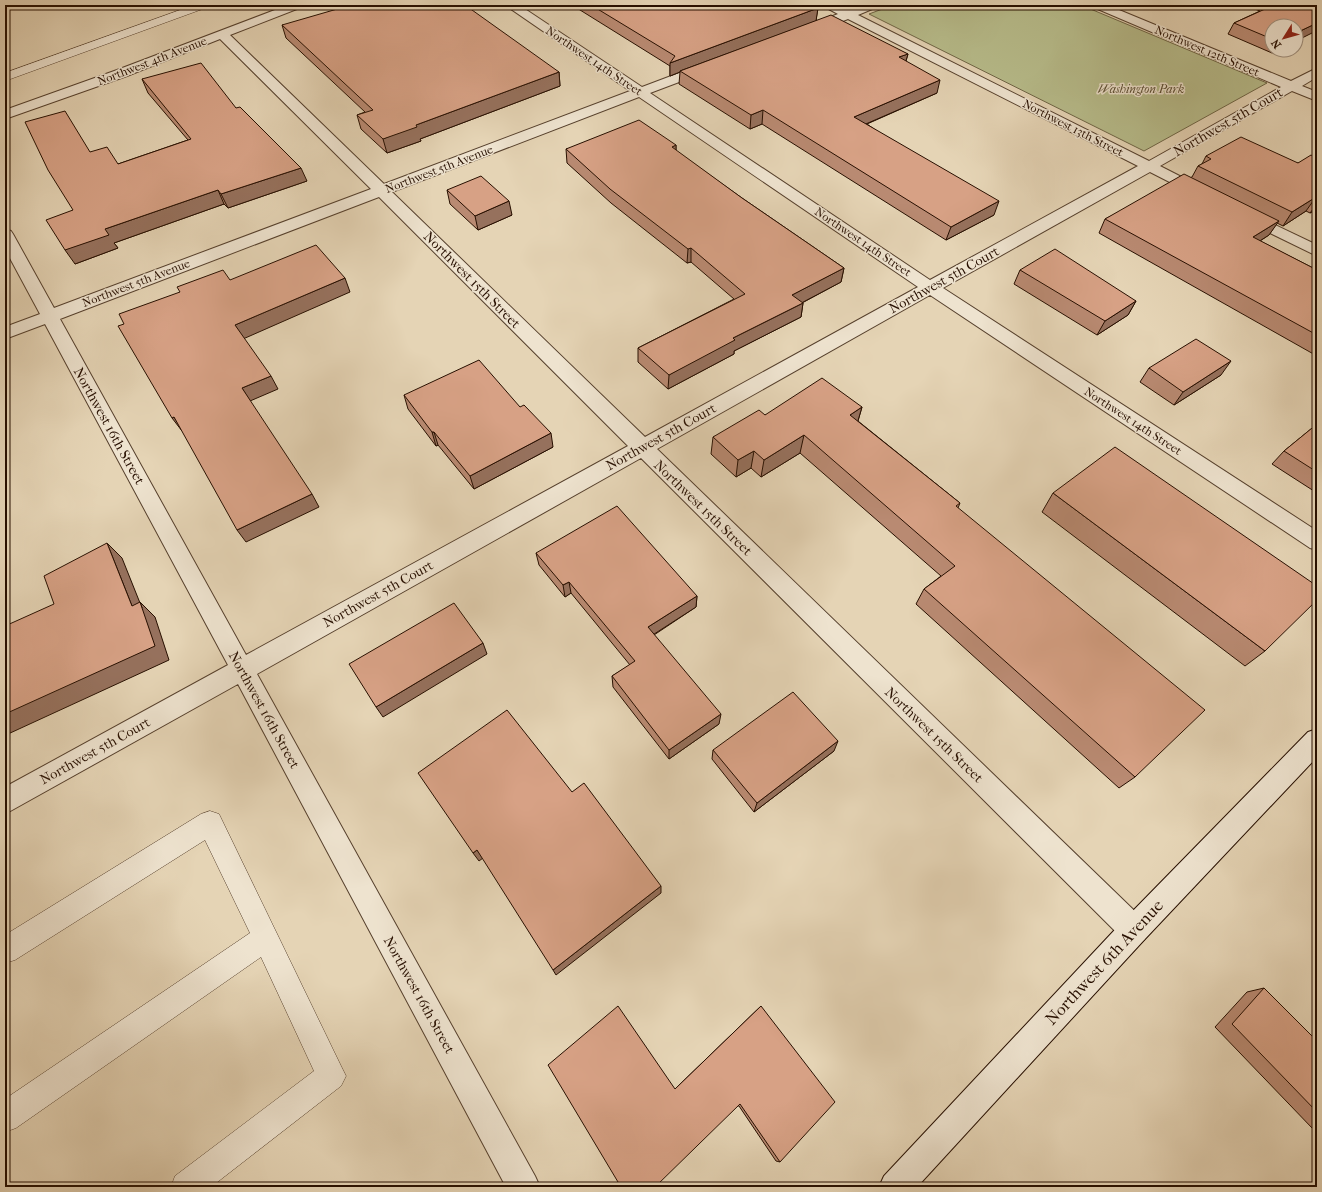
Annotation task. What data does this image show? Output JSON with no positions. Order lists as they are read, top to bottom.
{
  "streets": {
    "street": [
      "Northwest 12th Street",
      "Northwest 4th Avenue",
      "Northwest 14th Street",
      "Northwest 5th Court",
      "Northwest 13th Street",
      "Northwest 5th Avenue",
      "Northwest 15th Street",
      "Northwest 16th Street",
      "Northwest 6th Avenue"
    ]
  },
  "crossings": [
    ["Northwest 12th Street", "Northwest 5th Court"],
    ["Northwest 4th Avenue", "Northwest 15th Street"],
    ["Northwest 14th Street", "Northwest 5th Court"],
    ["Northwest 14th Street", "Northwest 5th Avenue"],
    ["Northwest 5th Court", "Northwest 13th Street"],
    ["Northwest 5th Court", "Northwest 15th Street"],
    ["Northwest 5th Court", "Northwest 16th Street"],
    ["Northwest 5th Avenue", "Northwest 15th Street"],
    ["Northwest 5th Avenue", "Northwest 16th Street"],
    ["Northwest 15th Street", "Northwest 6th Avenue"]
  ],
  "parks": ["Washington Park"],
  "north": "bottom left"
}
